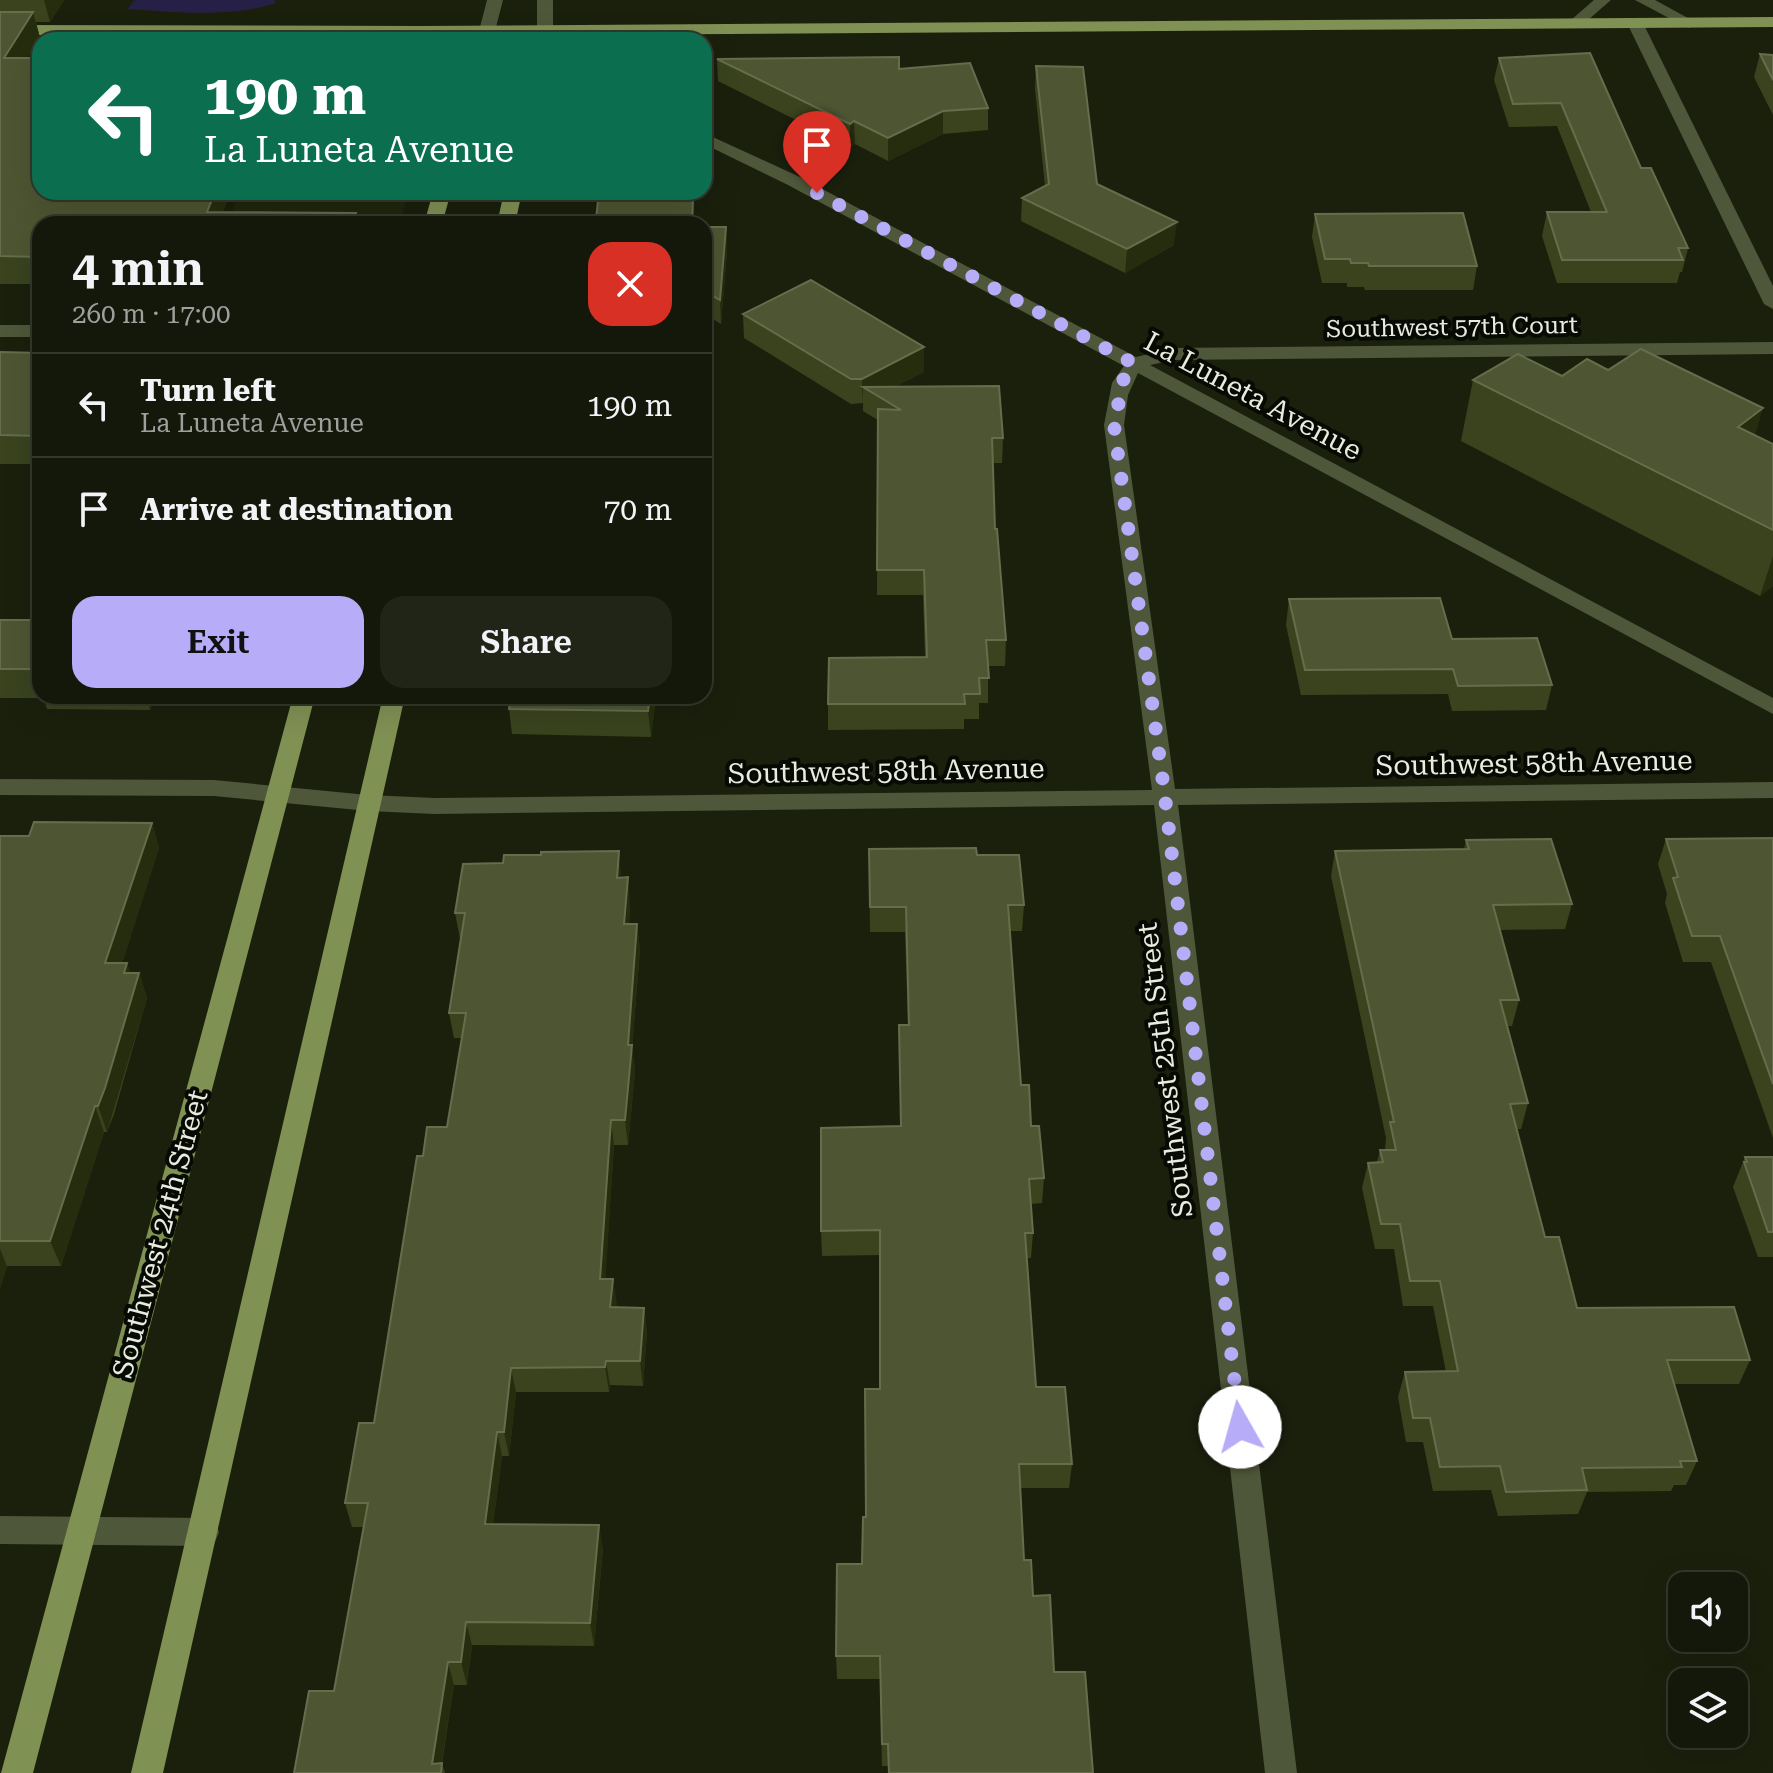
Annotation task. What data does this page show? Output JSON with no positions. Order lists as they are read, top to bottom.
{
  "streets": {
    "main road": ["Southwest 24th Street"],
    "street": [
      "Southwest 57th Court",
      "La Luneta Avenue",
      "Southwest 58th Avenue",
      "Southwest 25th Street"
    ]
  },
  "crossings": [
    ["Southwest 57th Court", "La Luneta Avenue"],
    ["Southwest 57th Court", "Southwest 25th Street"],
    ["La Luneta Avenue", "Southwest 25th Street"],
    ["Southwest 58th Avenue", "Southwest 25th Street"],
    ["Southwest 58th Avenue", "Southwest 24th Street"]
  ],
  "page": {
    "turn": ["190 m", "La Luneta Avenue"],
    "heading": ["4 min", "260 m · 17:00"],
    "list": [
      {
        "name": "Turn left",
        "note": "La Luneta Avenue",
        "value": "190 m"
      },
      {
        "name": "Arrive at destination",
        "value": "70 m"
      }
    ],
    "buttons": ["Exit", "Share"]
  }
}
